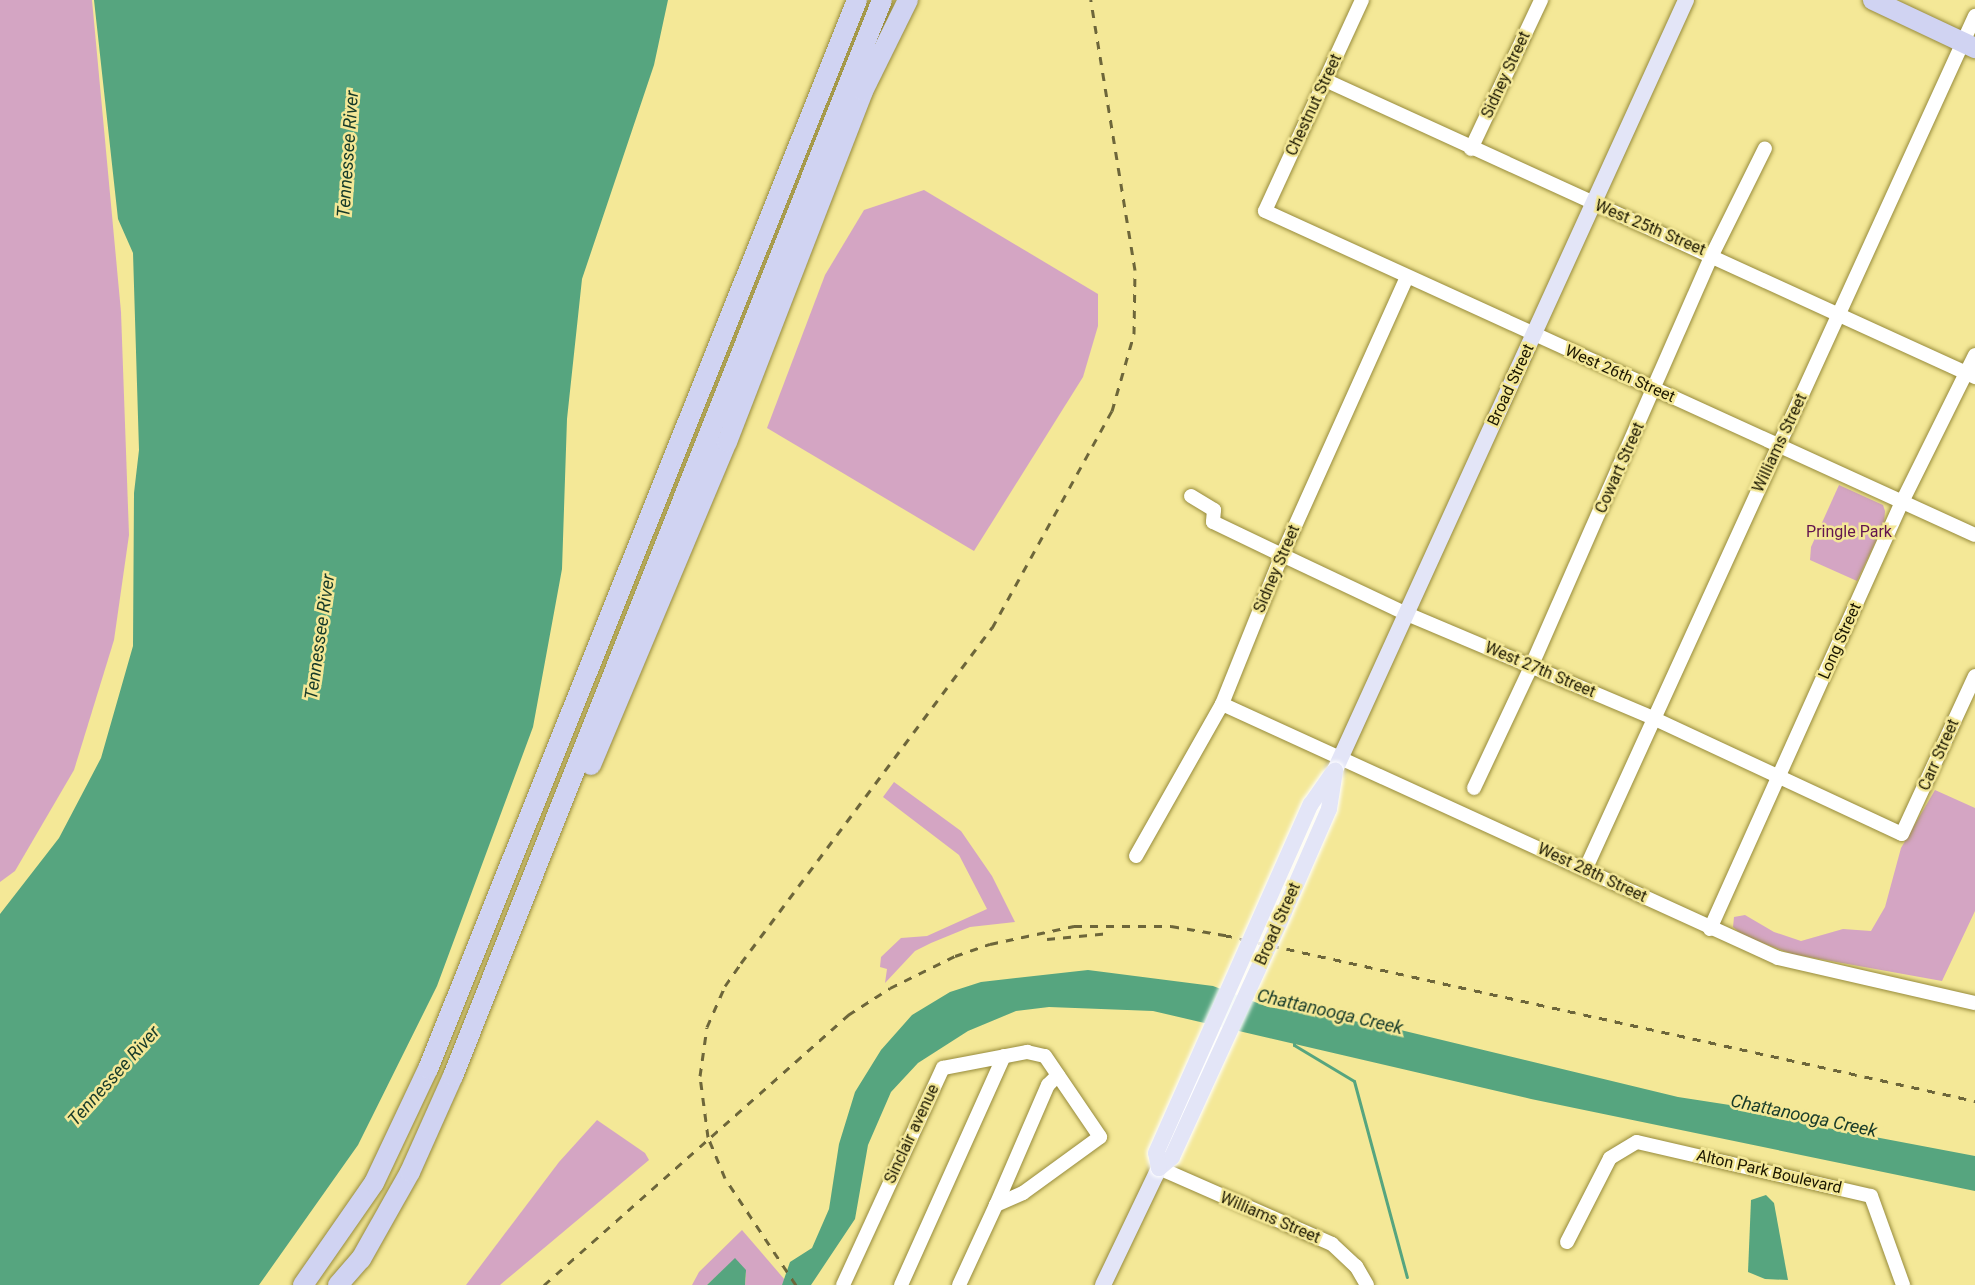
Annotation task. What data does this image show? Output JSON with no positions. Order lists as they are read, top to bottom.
{
  "streets": {
    "main road": ["Broad Street"],
    "street": [
      "Sidney Street",
      "Chestnut Street",
      "West 25th Street",
      "West 26th Street",
      "Williams Street",
      "Cowart Street",
      "Long Street",
      "West 27th Street",
      "Carr Street",
      "West 28th Street",
      "Sinclair avenue",
      "Alton Park Boulevard"
    ]
  },
  "crossings": [
    ["Sidney Street", "West 25th Street"],
    ["Sidney Street", "West 26th Street"],
    ["Sidney Street", "West 27th Street"],
    ["Sidney Street", "West 28th Street"],
    ["Chestnut Street", "West 25th Street"],
    ["Chestnut Street", "West 26th Street"],
    ["West 25th Street", "Broad Street"],
    ["West 25th Street", "Williams Street"],
    ["West 25th Street", "Cowart Street"],
    ["West 25th Street", "Long Street"],
    ["West 26th Street", "Broad Street"],
    ["West 26th Street", "Williams Street"],
    ["West 26th Street", "Cowart Street"],
    ["West 26th Street", "Long Street"],
    ["Broad Street", "Williams Street"],
    ["Broad Street", "West 27th Street"],
    ["Broad Street", "West 28th Street"],
    ["Williams Street", "West 27th Street"],
    ["Williams Street", "West 28th Street"],
    ["Cowart Street", "West 27th Street"],
    ["Long Street", "West 27th Street"],
    ["Long Street", "West 28th Street"],
    ["West 27th Street", "Carr Street"]
  ],
  "water": ["Tennessee River", "Chattanooga Creek"],
  "parks": ["Pringle Park"]
}
